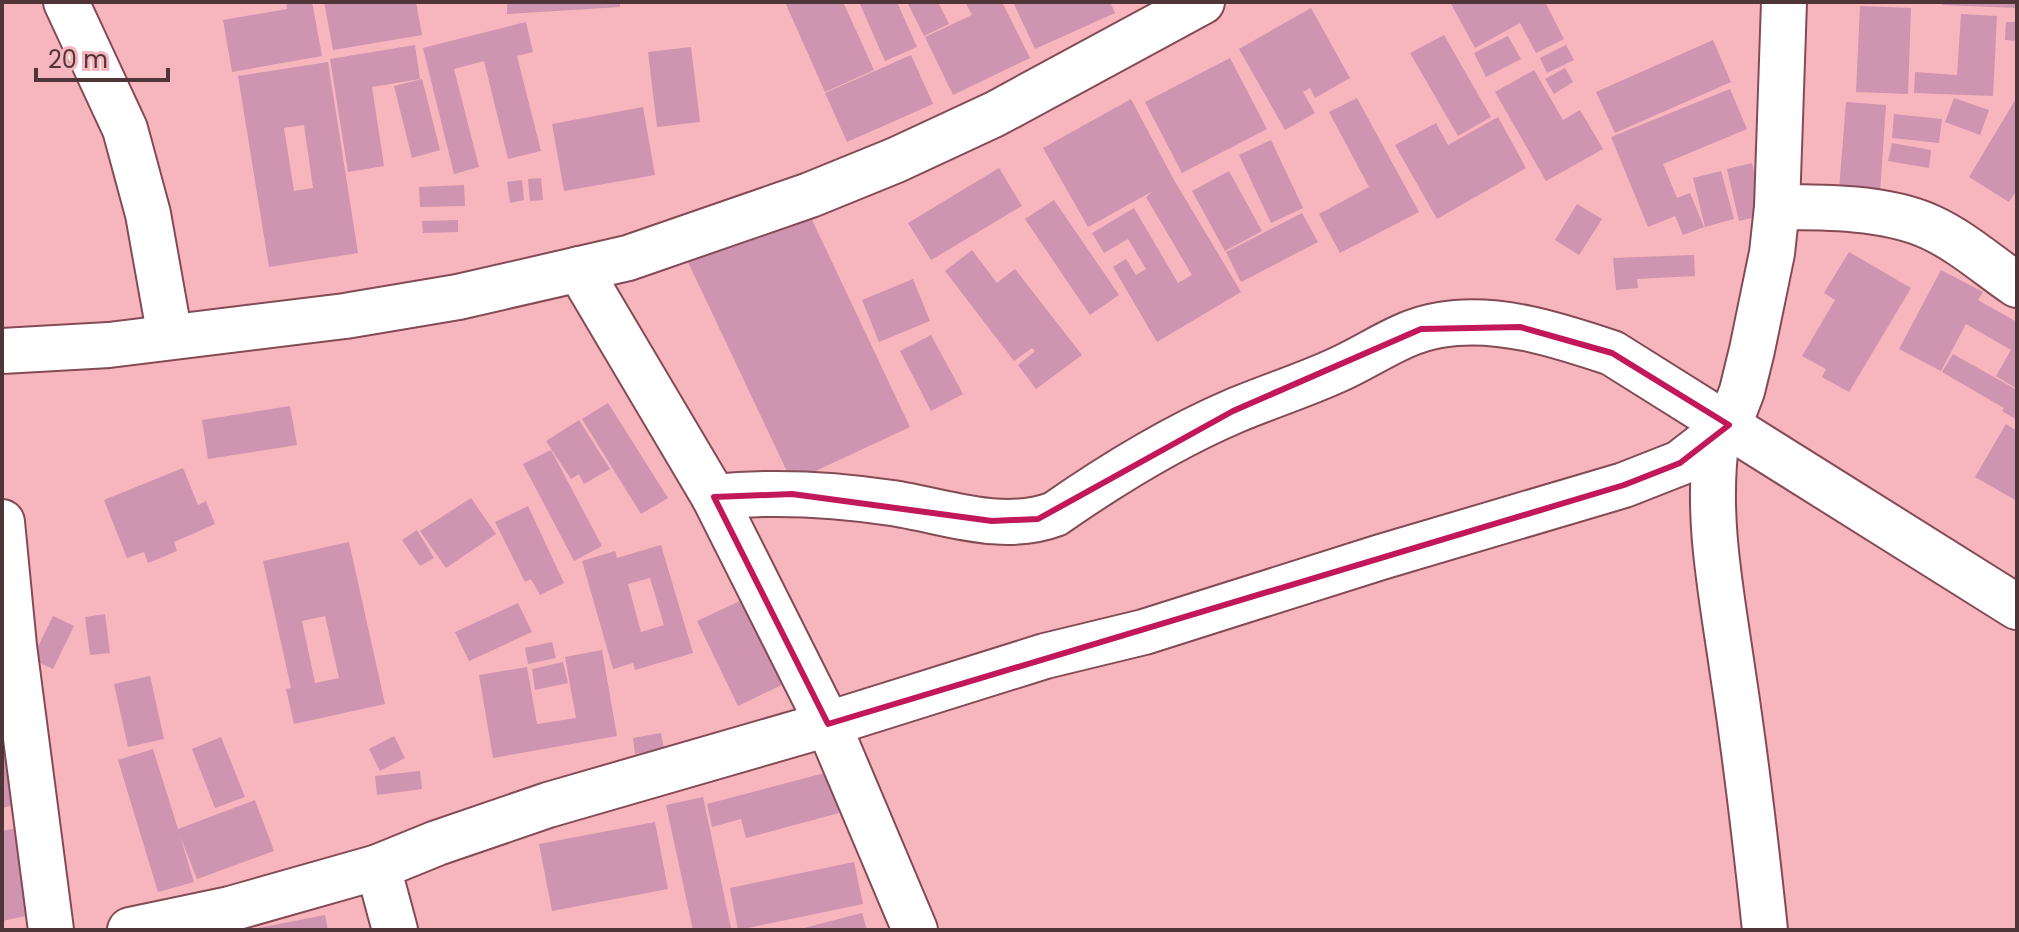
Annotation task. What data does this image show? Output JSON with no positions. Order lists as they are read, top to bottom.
{
  "scale_bar": "20 m"
}
